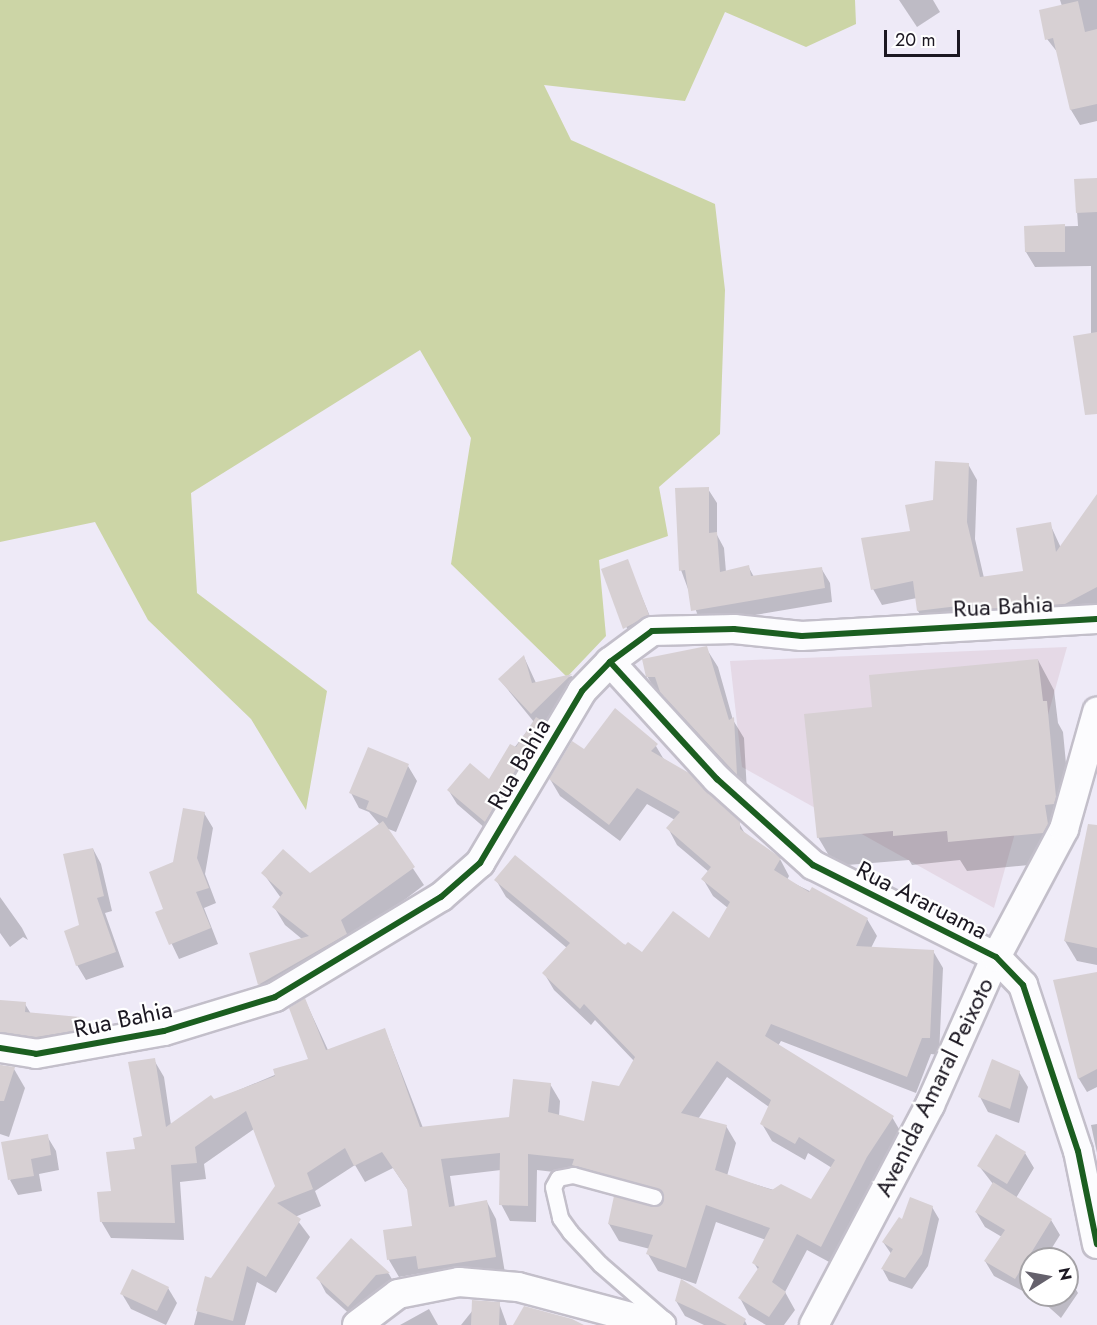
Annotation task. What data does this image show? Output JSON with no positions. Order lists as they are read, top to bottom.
{
  "streets": {
    "street": ["Rua Bahia", "Rua Araruama", "Avenida Amaral Peixoto"]
  },
  "crossings": [
    ["Rua Bahia", "Rua Araruama"],
    ["Rua Araruama", "Avenida Amaral Peixoto"]
  ],
  "scale_bar": "20 m",
  "north": "right"
}
